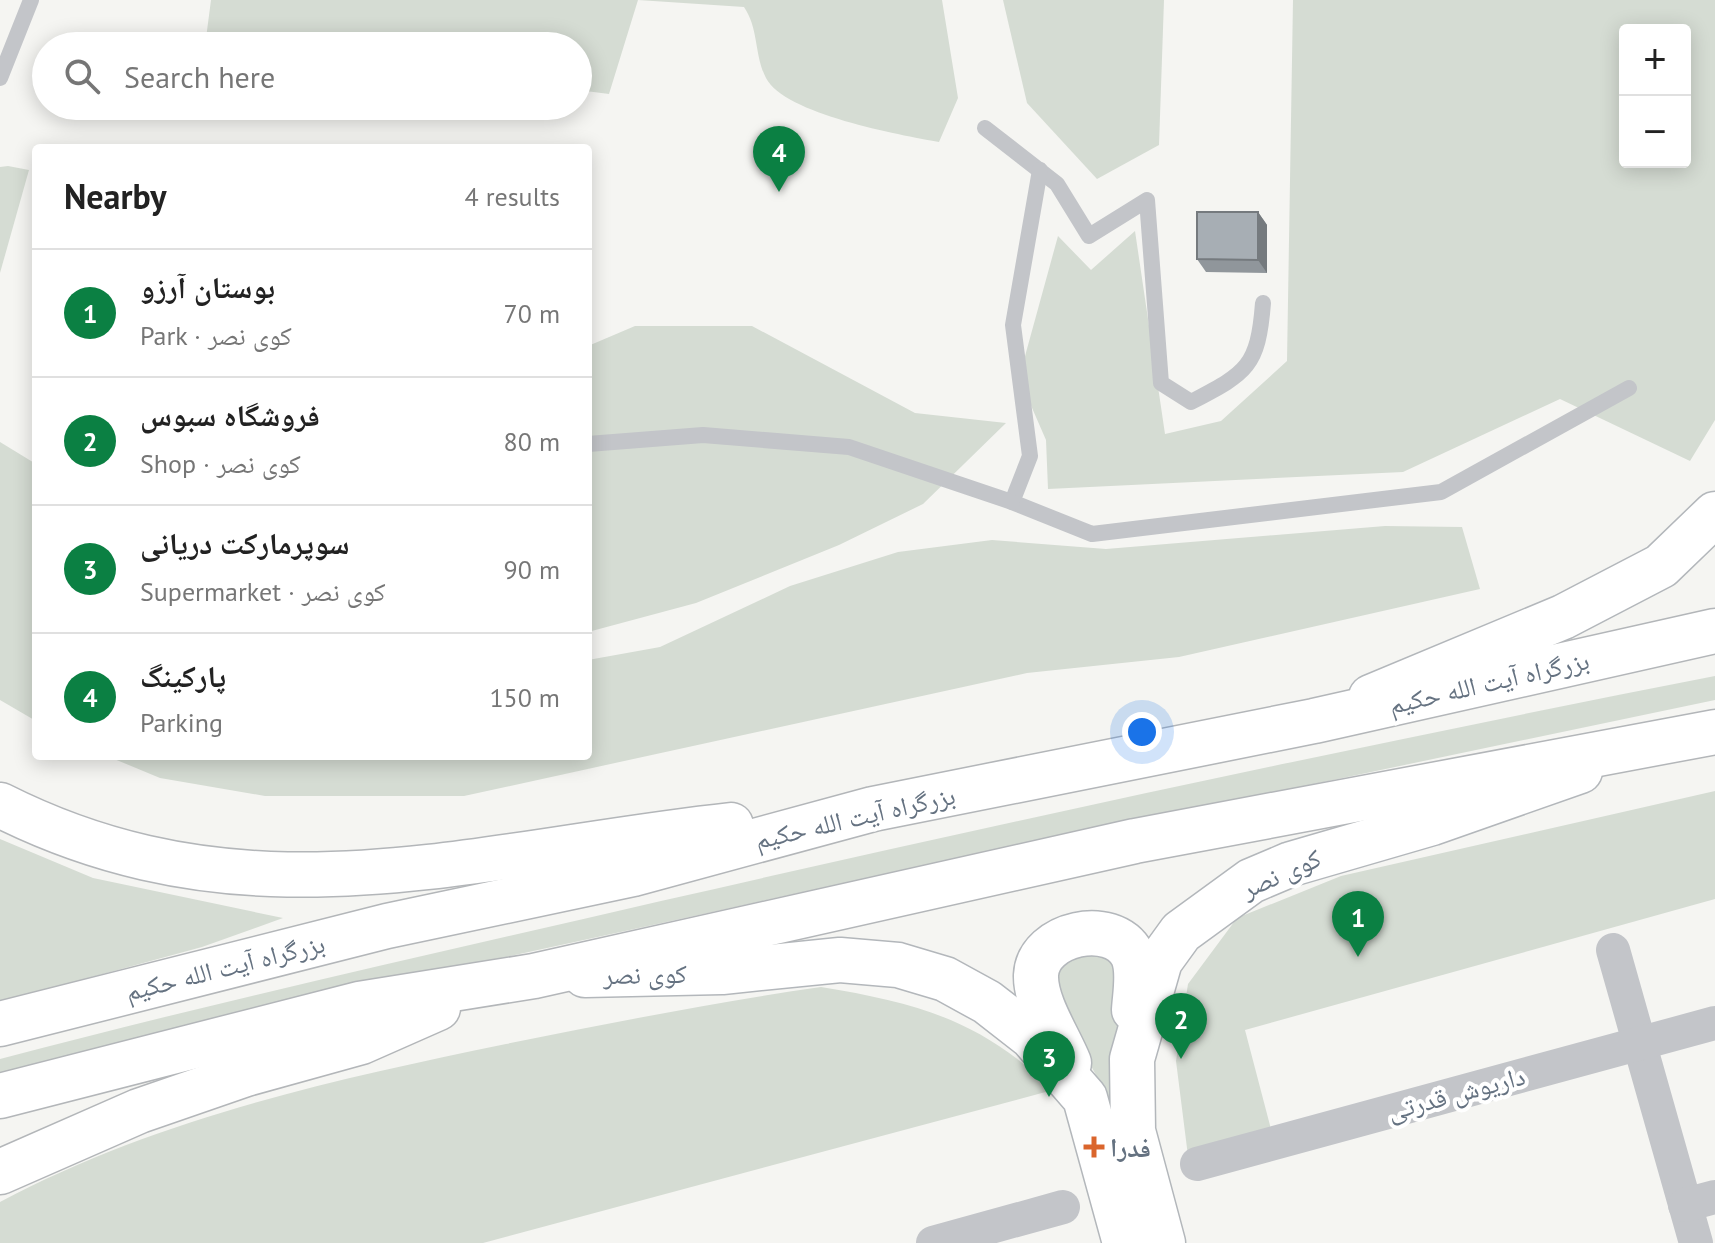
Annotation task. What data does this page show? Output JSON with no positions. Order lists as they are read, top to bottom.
{
  "streets": {
    "main road": ["بزرگراه آیت الله حکیم", "کوی نصر"],
    "street": ["داریوش قدرتی"]
  },
  "places": {
    "health": ["فدرا"]
  },
  "page": {
    "map_buttons": ["+", "−"],
    "search": "Search here",
    "pins": [
      "4",
      "1",
      "2",
      "3"
    ],
    "heading": ["Nearby", "4 results"],
    "list": [
      {
        "mark": "1",
        "name": "بوستان آرزو",
        "note": "Park · کوی نصر",
        "value": "70 m"
      },
      {
        "mark": "2",
        "name": "فروشگاه سبوس",
        "note": "Shop · کوی نصر",
        "value": "80 m"
      },
      {
        "mark": "3",
        "name": "سوپرمارکت دریانی",
        "note": "Supermarket · کوی نصر",
        "value": "90 m"
      },
      {
        "mark": "4",
        "name": "پارکینگ",
        "note": "Parking",
        "value": "150 m"
      }
    ]
  }
}
